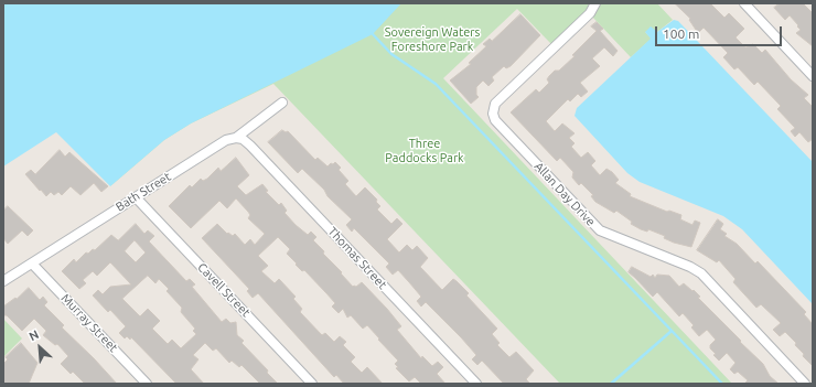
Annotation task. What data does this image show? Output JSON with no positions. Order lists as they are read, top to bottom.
{
  "streets": {
    "street": [
      "Bath Street",
      "Allan Day Drive",
      "Thomas Street",
      "Cavell Street",
      "Murray Street"
    ]
  },
  "crossings": [
    ["Bath Street", "Thomas Street"],
    ["Bath Street", "Cavell Street"],
    ["Bath Street", "Murray Street"]
  ],
  "parks": ["Sovereign Waters Foreshore Park", "Three Paddocks Park"],
  "scale_bar": "100 m",
  "north": "top left"
}
